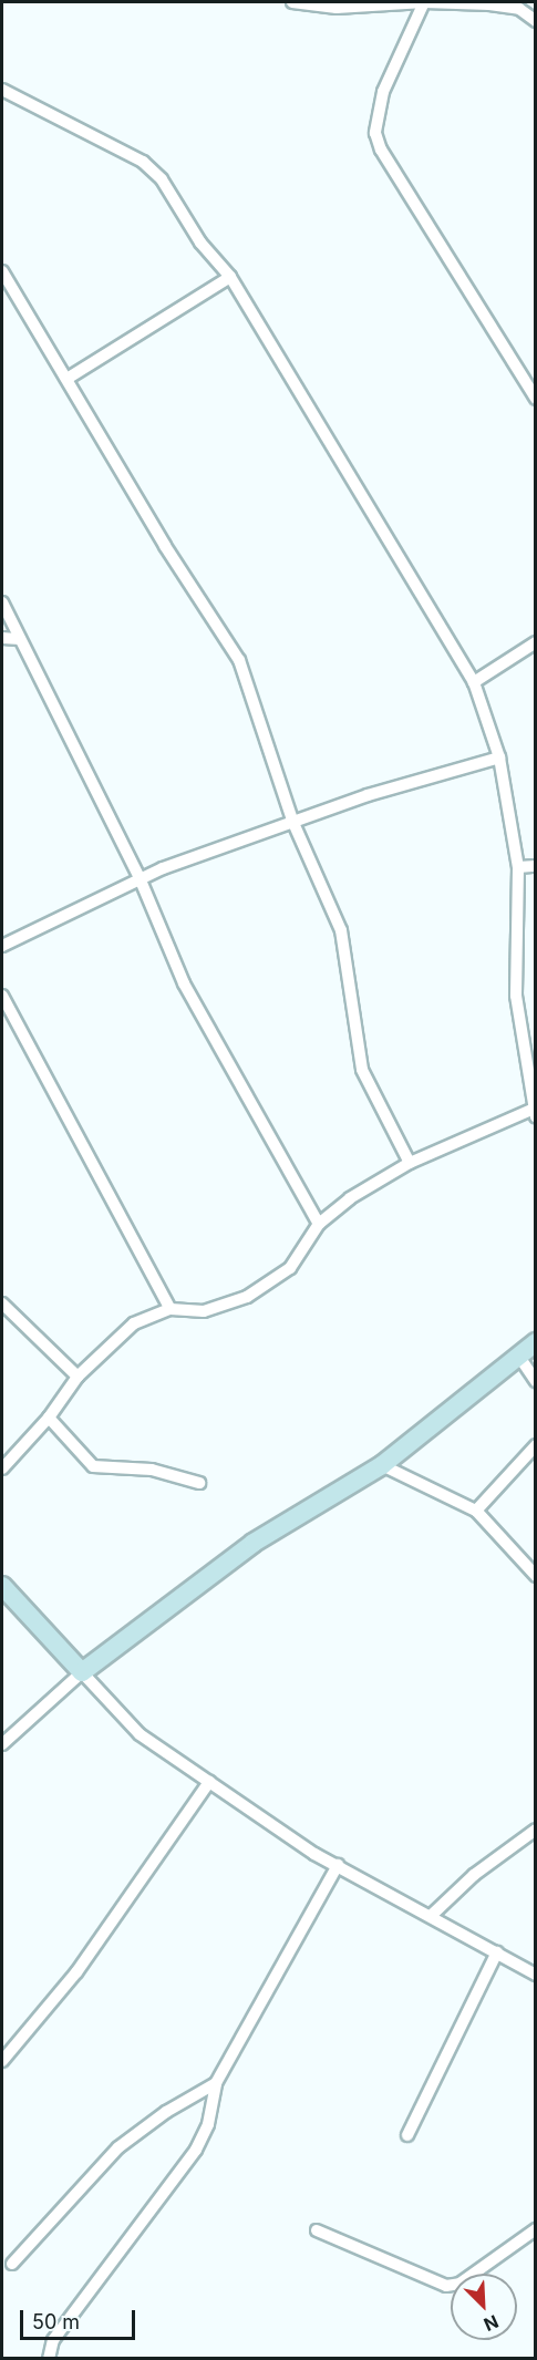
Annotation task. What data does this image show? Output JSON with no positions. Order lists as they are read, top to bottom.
{
  "scale_bar": "50 m",
  "north": "bottom right"
}
